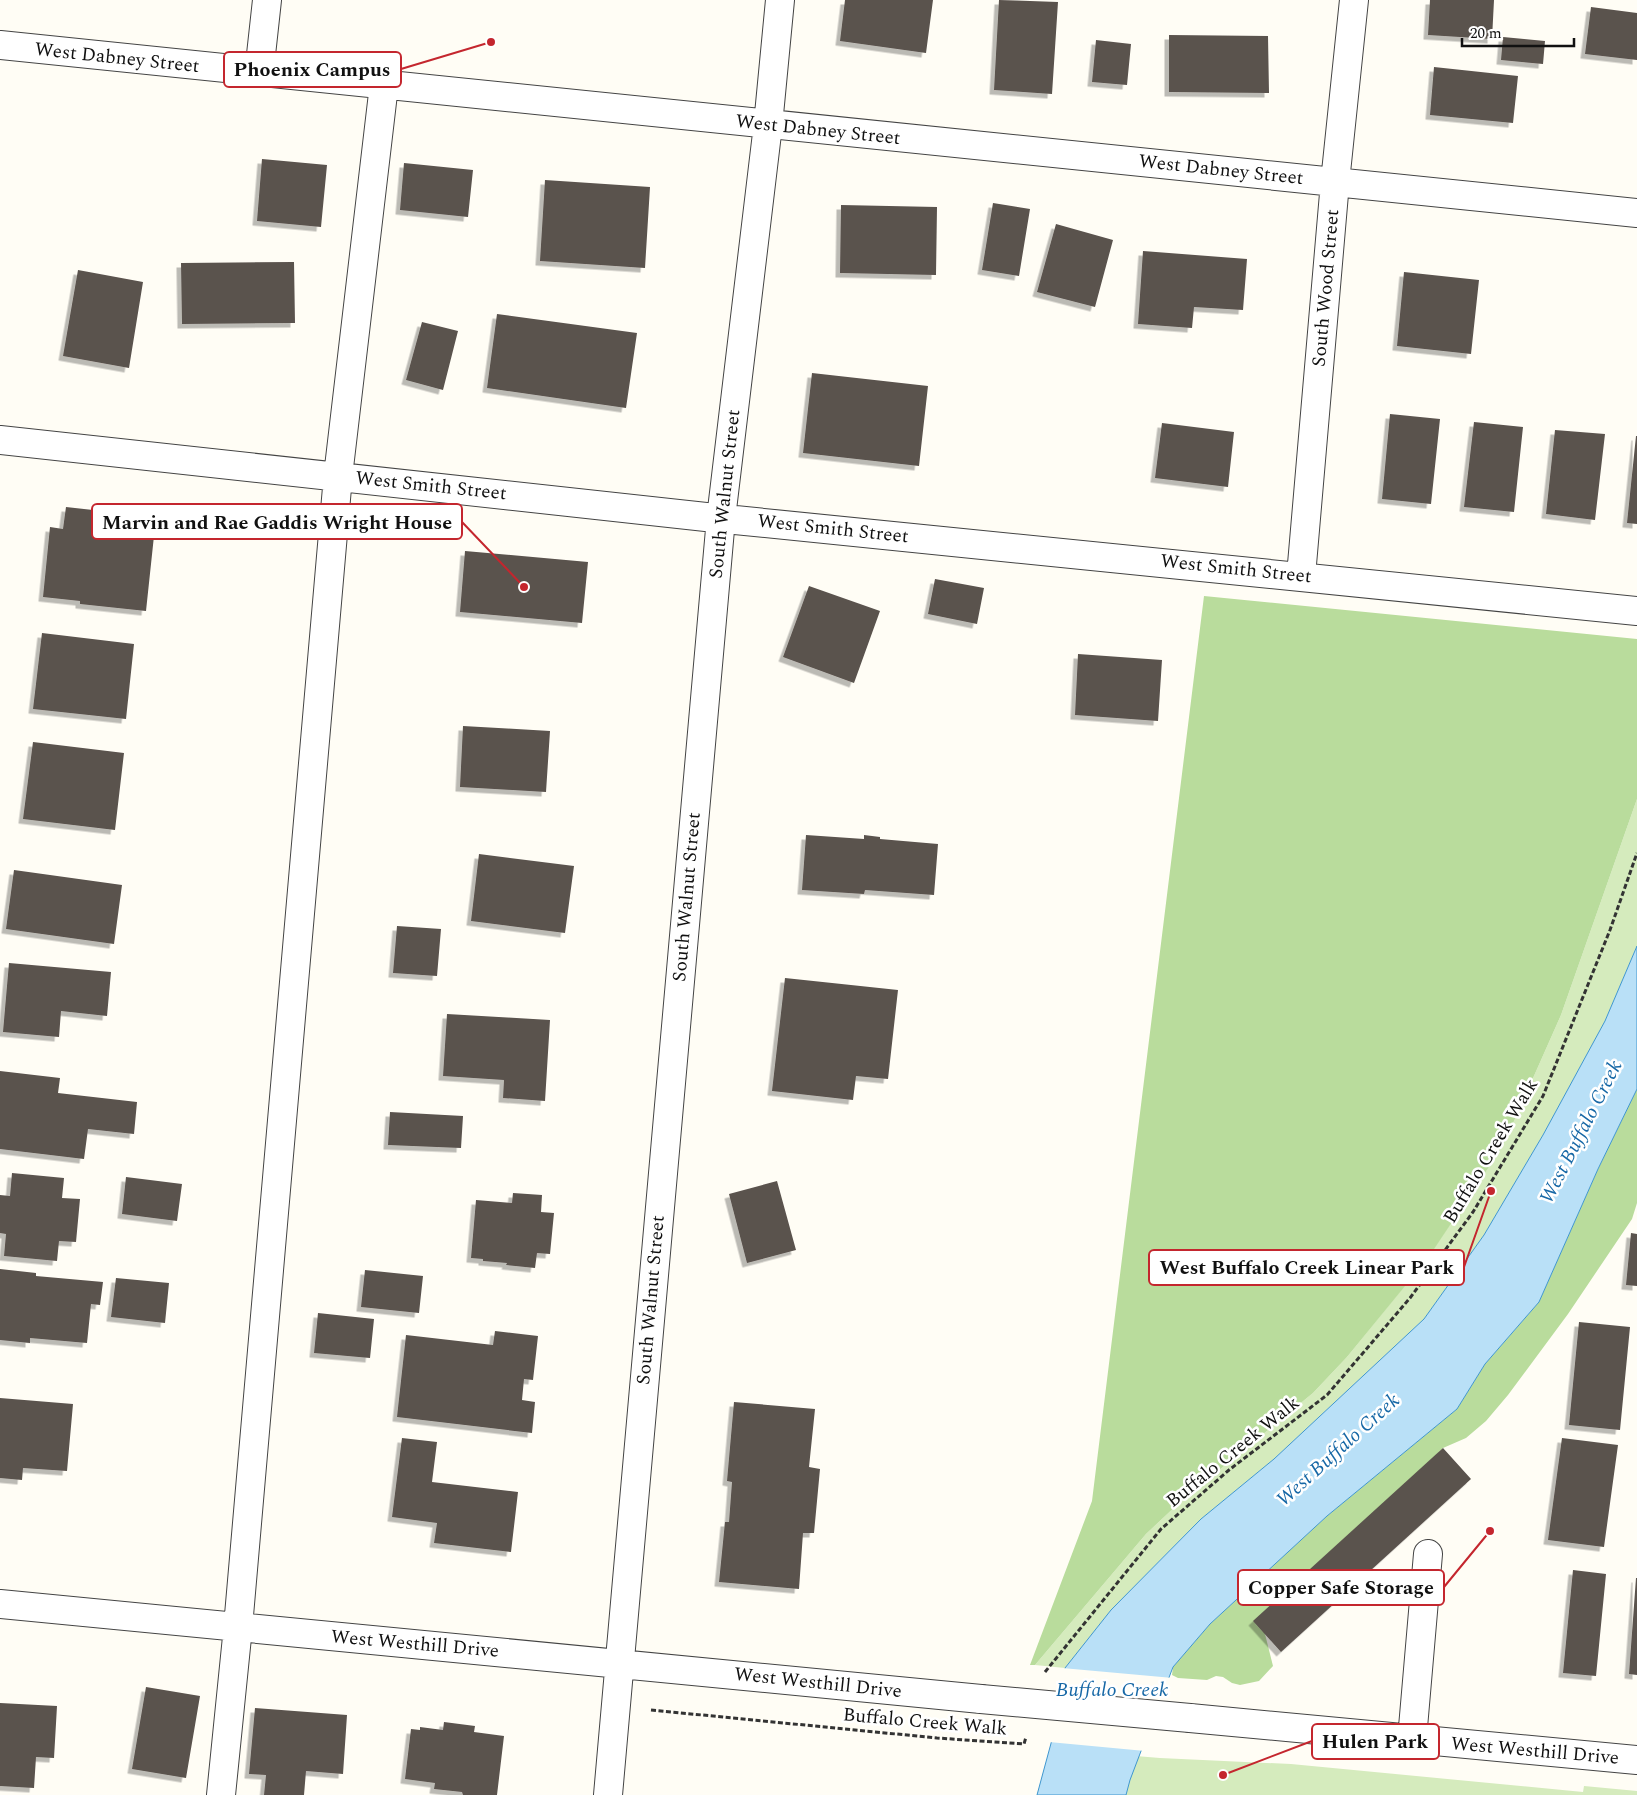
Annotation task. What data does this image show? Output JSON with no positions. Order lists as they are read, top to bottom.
{
  "streets": {
    "street": [
      "West Dabney Street",
      "South Wood Street",
      "West Smith Street",
      "South Walnut Street",
      "West Westhill Drive"
    ],
    "path": ["Buffalo Creek Walk"]
  },
  "crossings": [
    ["West Dabney Street", "South Wood Street"],
    ["West Dabney Street", "South Walnut Street"],
    ["South Wood Street", "West Smith Street"],
    ["West Smith Street", "South Walnut Street"],
    ["South Walnut Street", "West Westhill Drive"]
  ],
  "water": ["West Buffalo Creek", "Buffalo Creek"],
  "places": [
    "Phoenix Campus",
    "Marvin and Rae Gaddis Wright House",
    "West Buffalo Creek Linear Park",
    "Copper Safe Storage",
    "Hulen Park"
  ],
  "scale_bar": "20 m"
}
